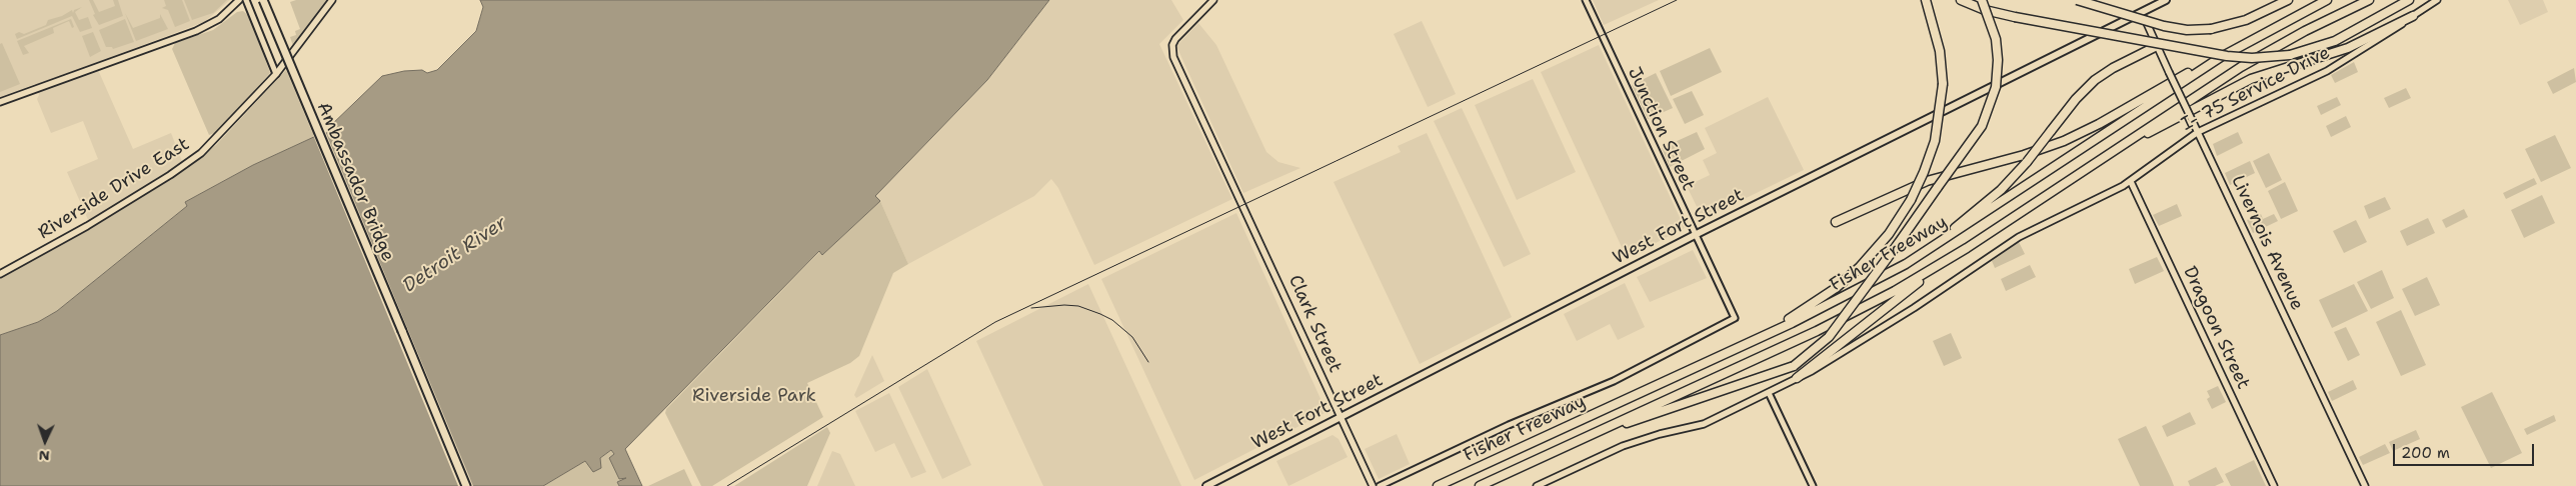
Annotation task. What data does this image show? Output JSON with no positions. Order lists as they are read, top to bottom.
{
  "streets": {
    "highway": ["Ambassador Bridge", "Fisher Freeway"],
    "main road": [
      "I- 75 Service Drive",
      "Riverside Drive East",
      "West Fort Street",
      "Livernois Avenue",
      "Clark Street",
      "Dragoon Street"
    ],
    "street": ["Junction Street"]
  },
  "crossings": [
    ["I- 75 Service Drive", "Livernois Avenue"],
    ["I- 75 Service Drive", "Dragoon Street"],
    ["Junction Street", "West Fort Street"],
    ["West Fort Street", "Livernois Avenue"],
    ["West Fort Street", "Clark Street"]
  ],
  "water": ["Detroit River"],
  "parks": ["Riverside Park"],
  "scale_bar": "200 m",
  "north": "bottom"
}
